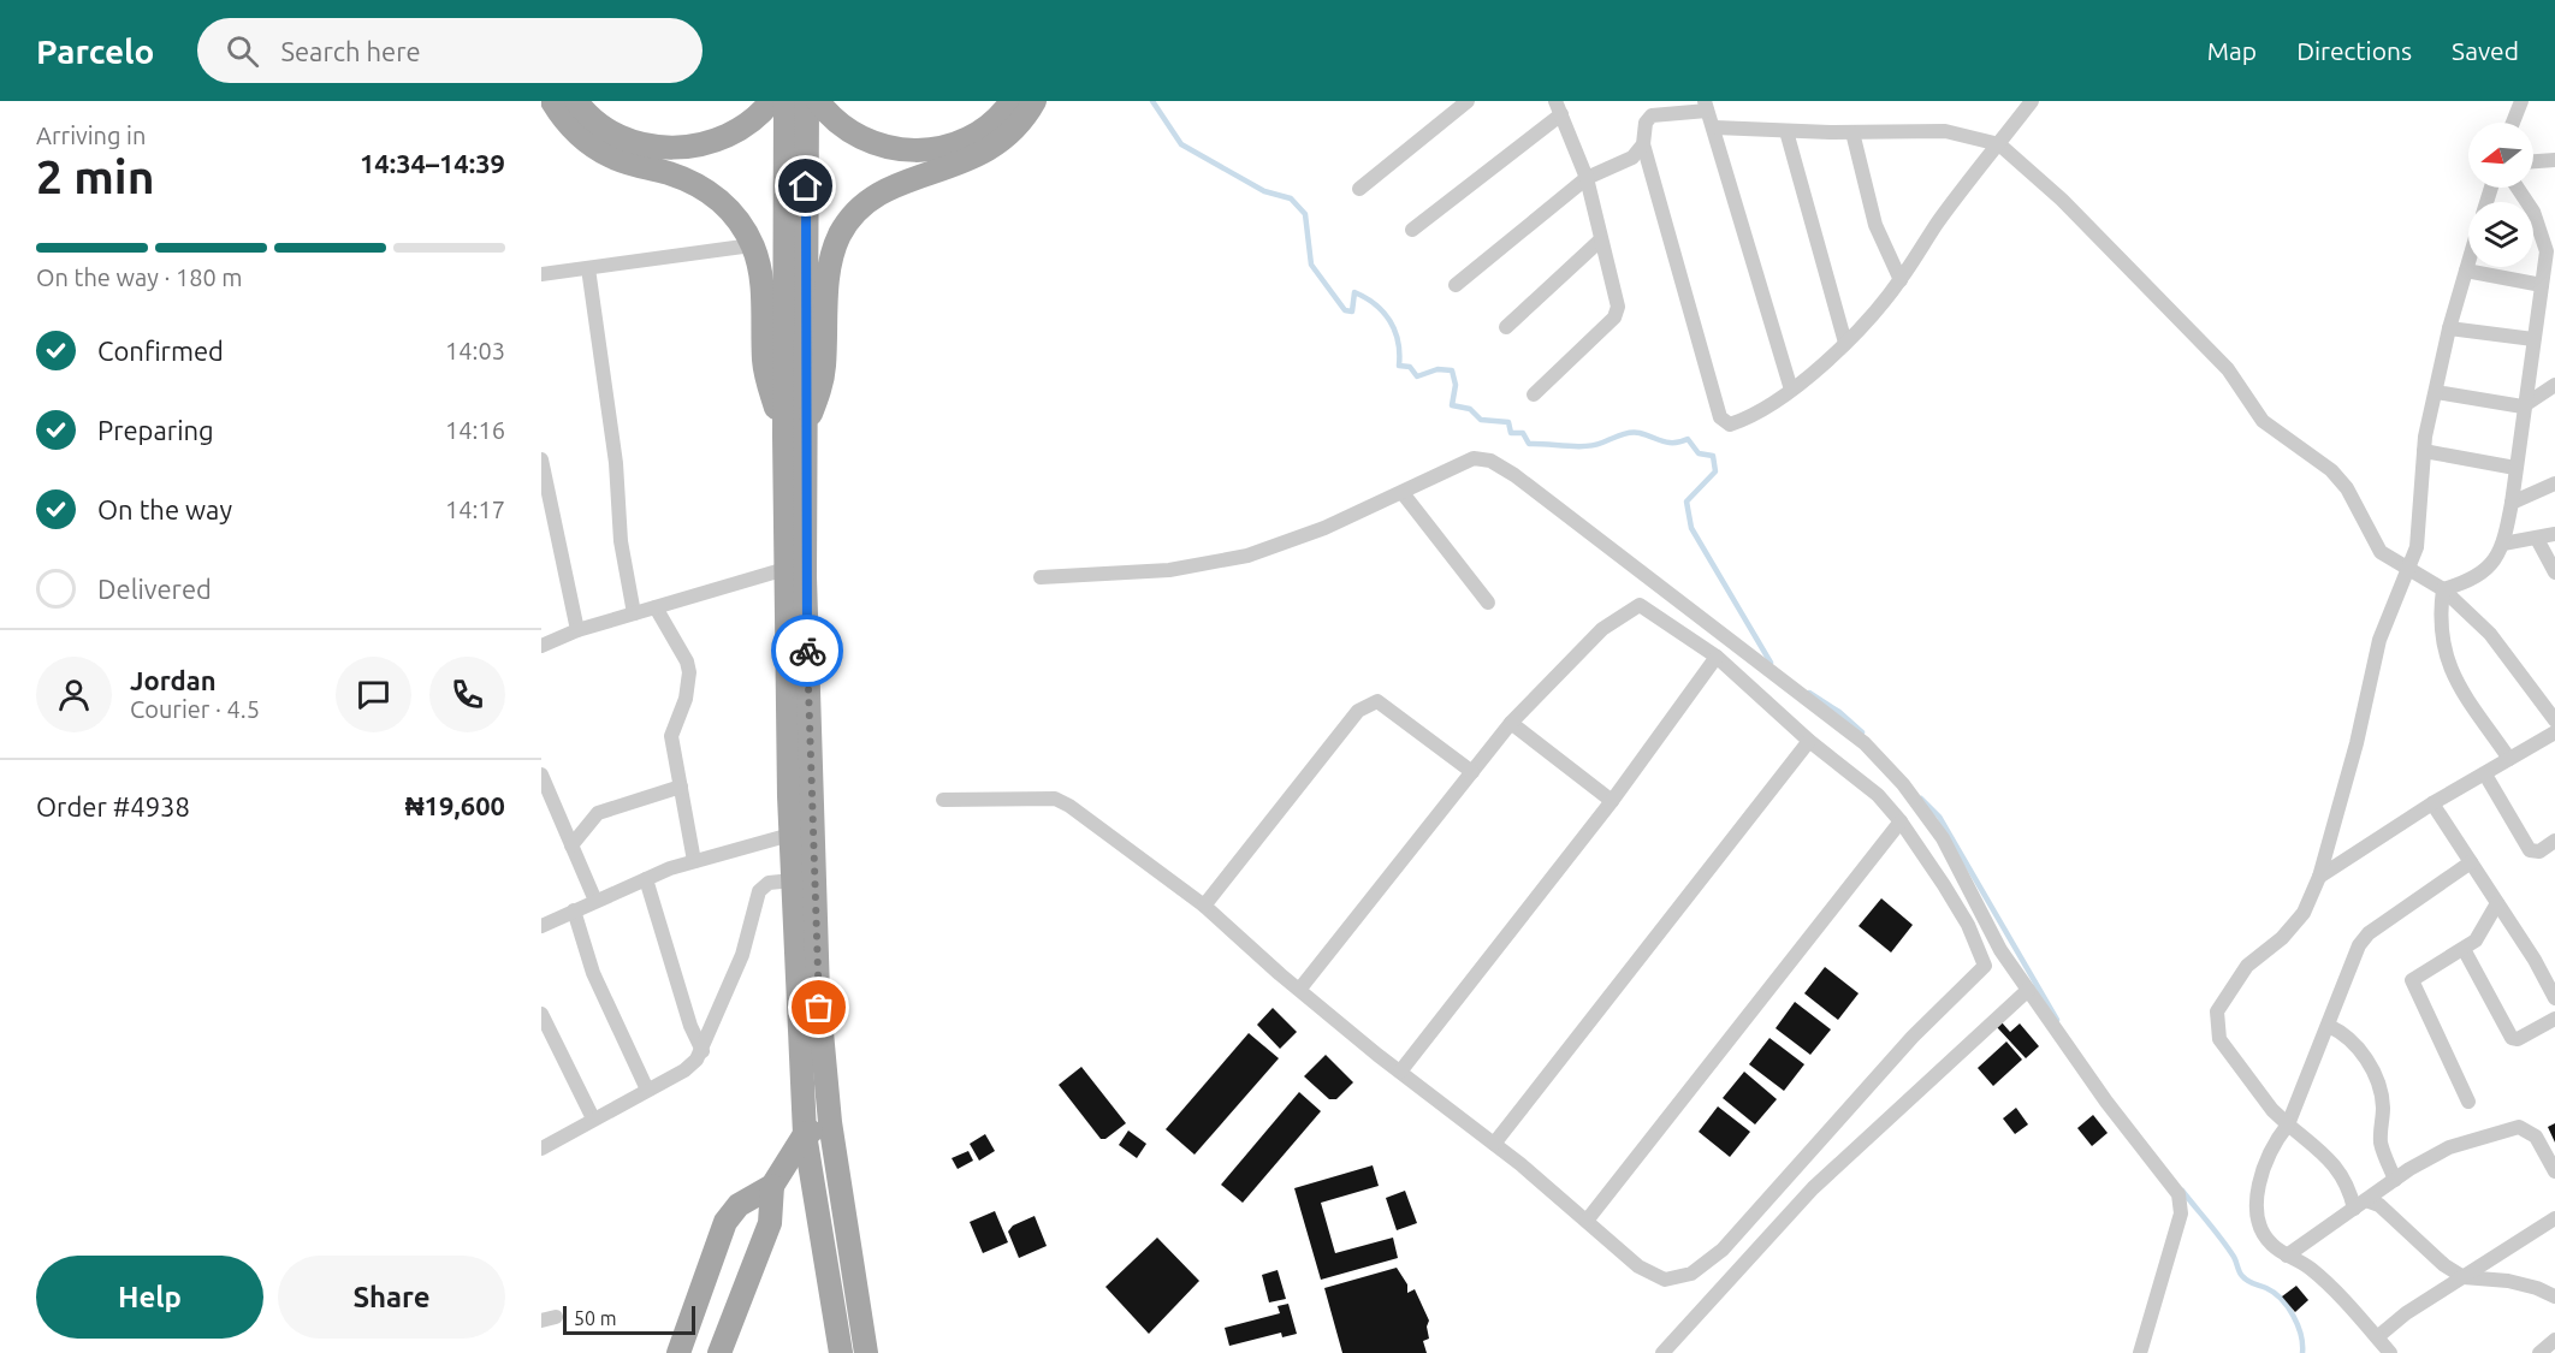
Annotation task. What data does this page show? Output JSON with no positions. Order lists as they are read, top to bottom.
{
  "scale_bar": "50 m",
  "north": "left",
  "page": {
    "header": "Parcelo",
    "search": "Search here",
    "nav": ["Map", "Directions", "Saved"],
    "heading": ["2 min", "Arriving in", "14:34–14:39"],
    "panel": [
      "Jordan",
      "Courier · 4.5",
      "Order #4938",
      "₦19,600"
    ],
    "bar": "On the way · 180 m",
    "list": [
      ["Confirmed", "14:03"],
      ["Preparing", "14:16"],
      ["On the way", "14:17"],
      "Delivered"
    ],
    "buttons": ["Help", "Share"],
    "scale": "50 m"
  }
}
